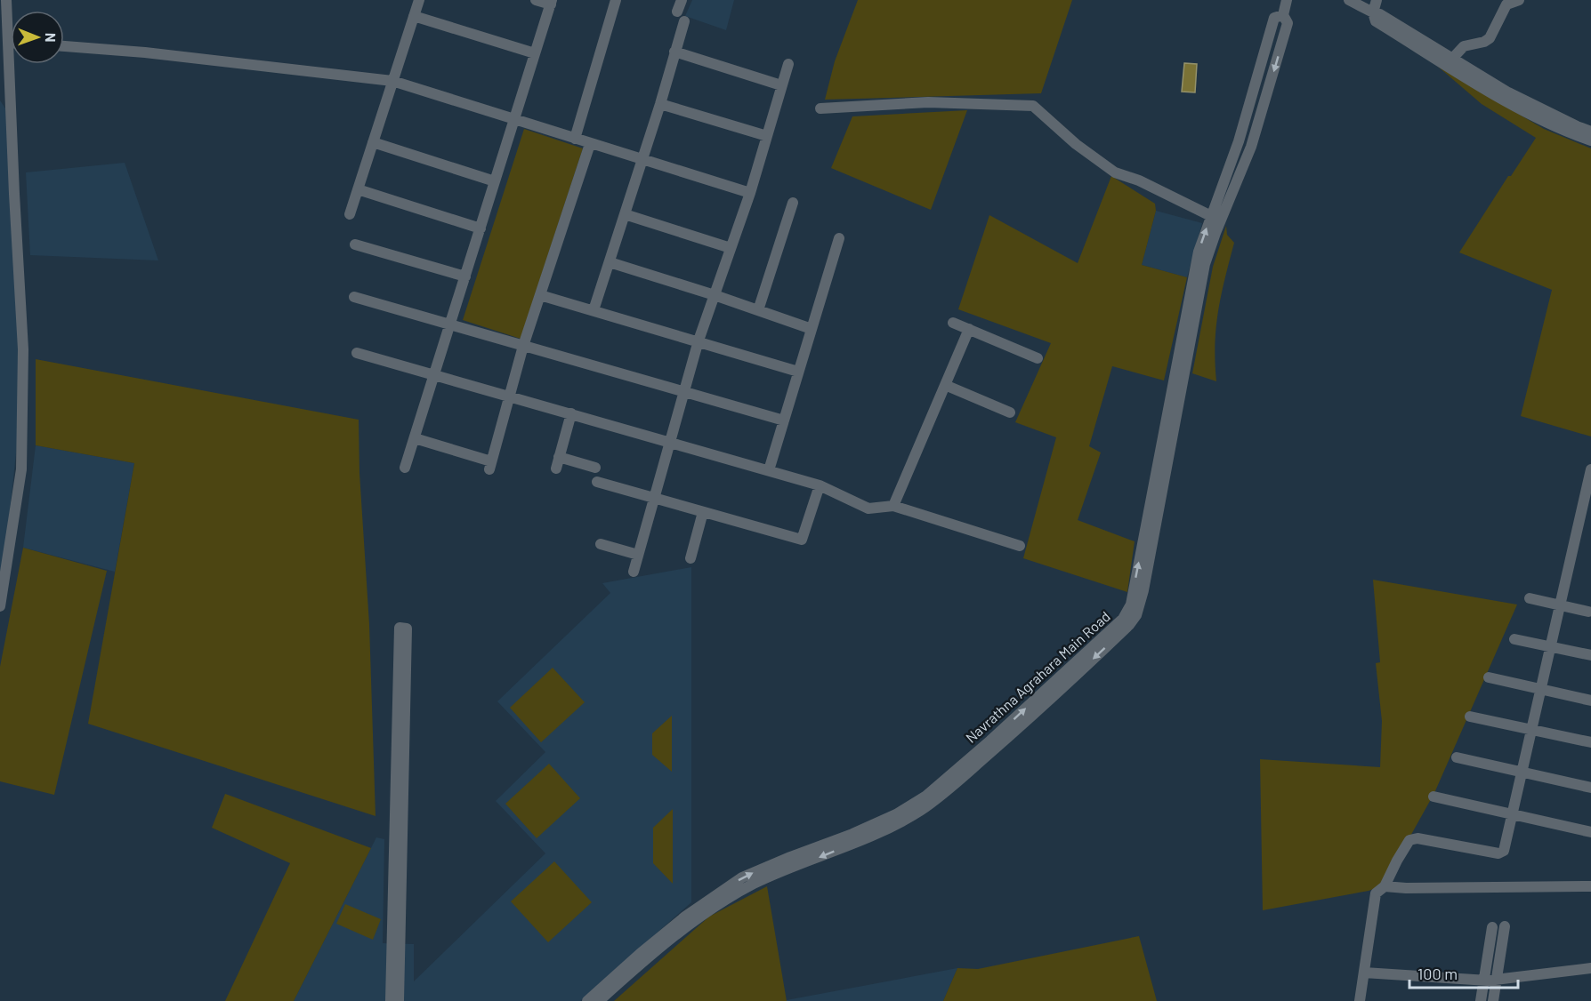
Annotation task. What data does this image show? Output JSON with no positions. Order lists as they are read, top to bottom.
{
  "streets": {
    "street": ["Navrathna Agrahara Main Road"]
  },
  "scale_bar": "100 m",
  "north": "right"
}
